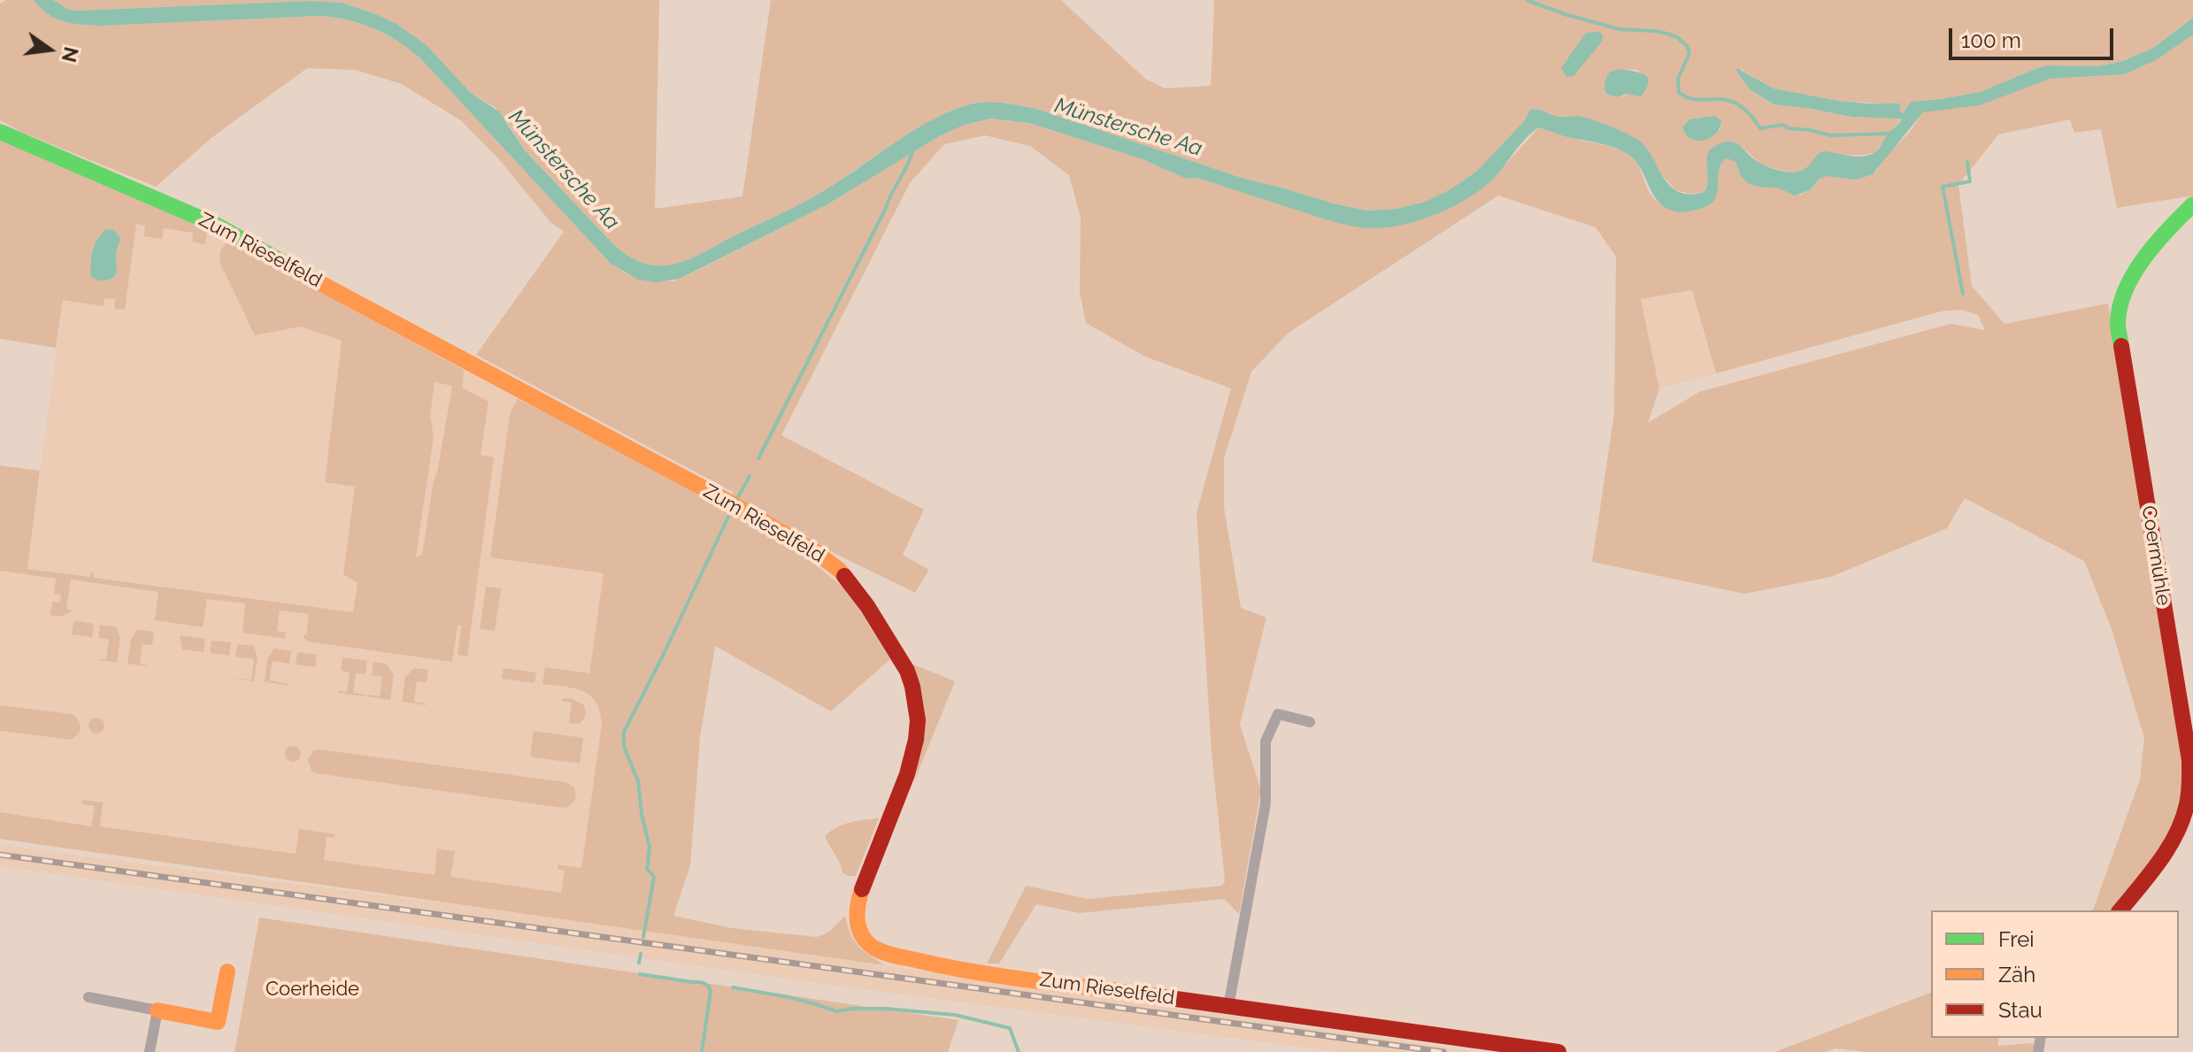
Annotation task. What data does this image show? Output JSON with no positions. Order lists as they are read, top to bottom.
{
  "streets": {
    "street": ["Zum Rieselfeld", "Coermühle"]
  },
  "water": ["Münstersche Aa"],
  "parks": ["Coerheide"],
  "legend": ["Frei", "Zäh", "Stau"],
  "scale_bar": "100 m",
  "north": "right"
}
